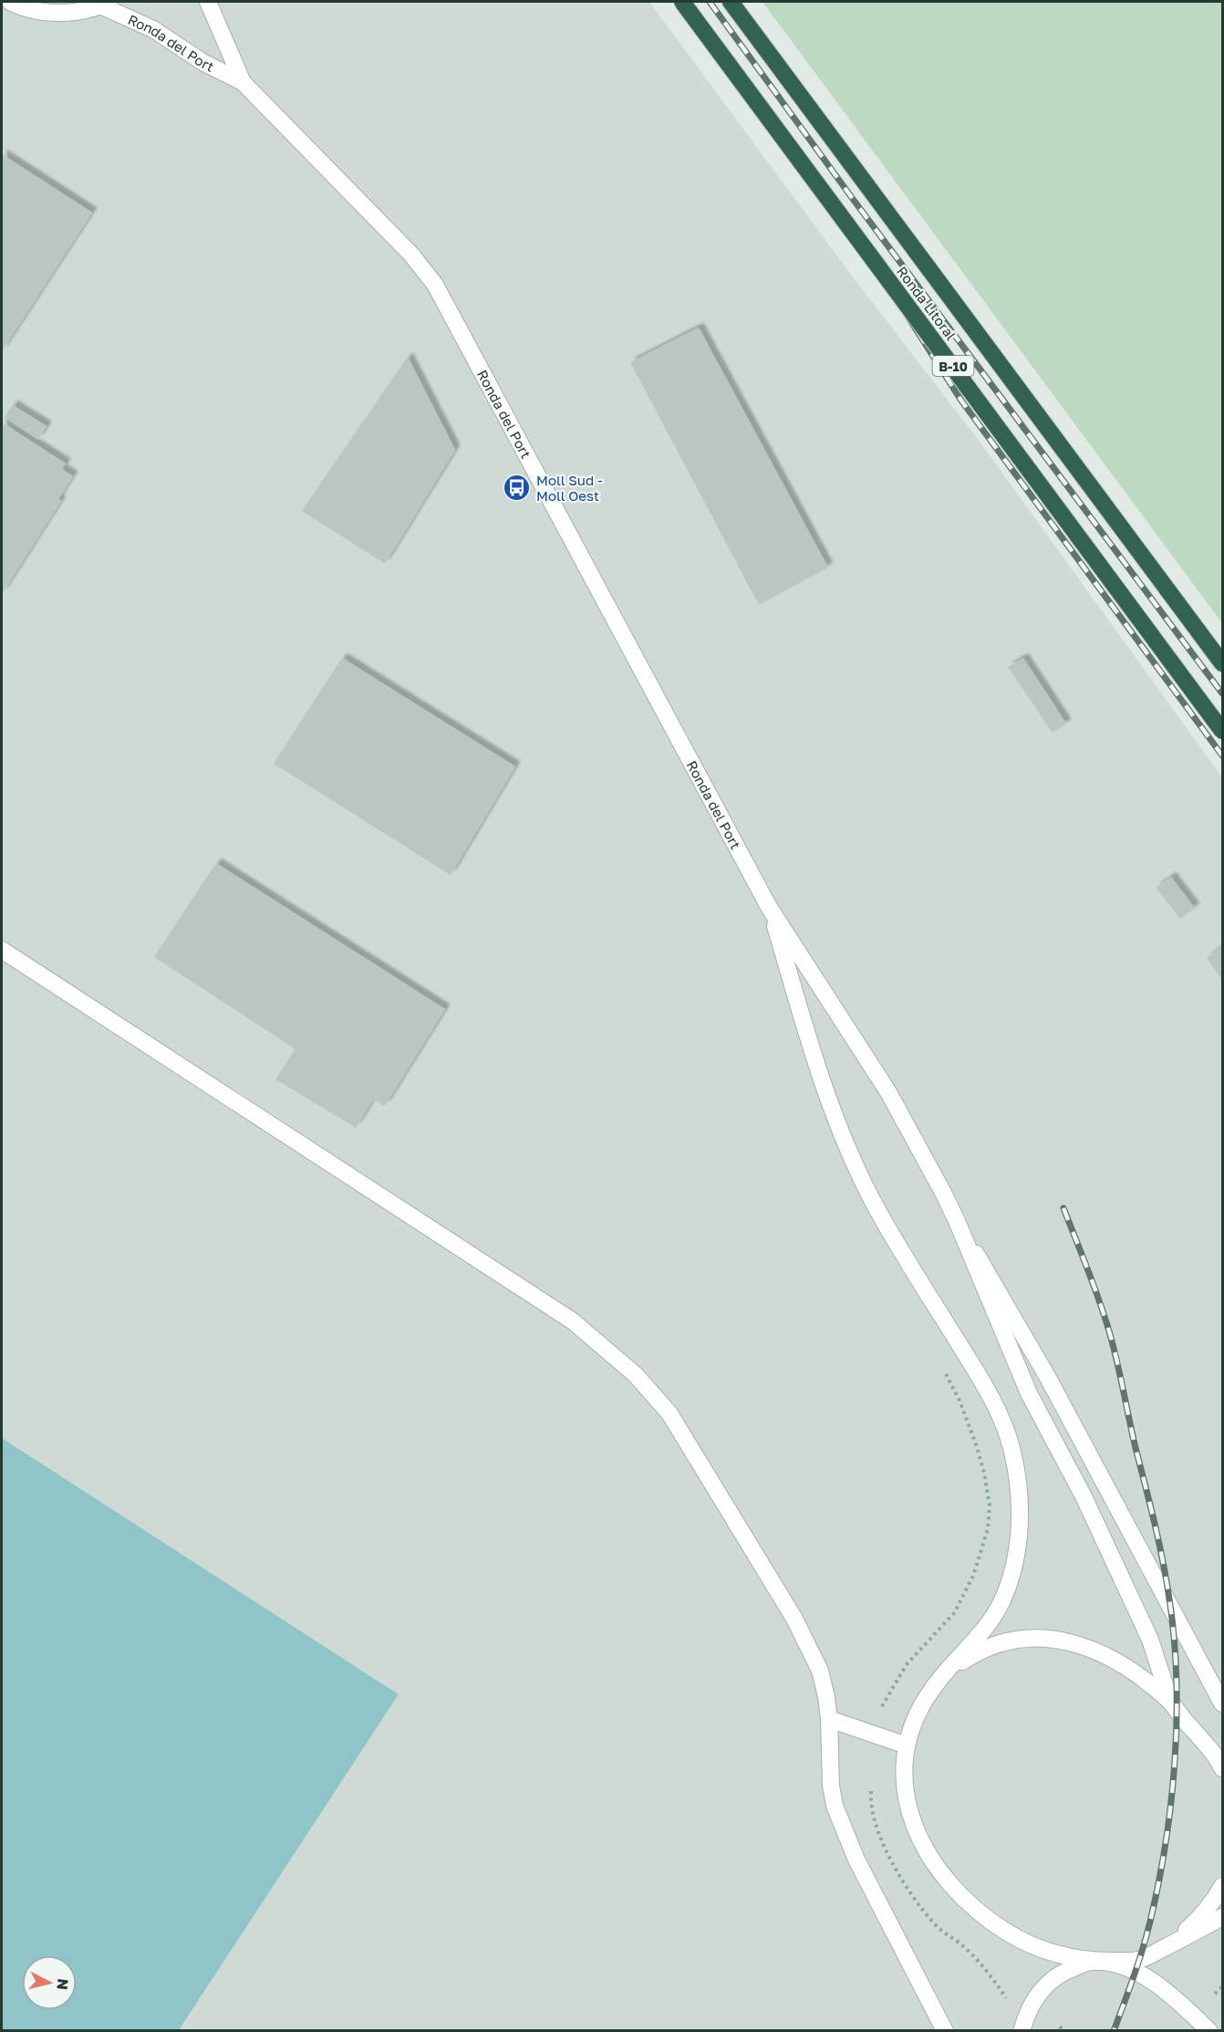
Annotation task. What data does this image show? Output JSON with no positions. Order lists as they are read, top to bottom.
{
  "streets": {
    "highway": ["Ronda Litoral", "B-10"],
    "street": ["Ronda del Port"]
  },
  "places": {
    "bus stop": ["Moll Sud - Moll Oest"]
  },
  "north": "right"
}
